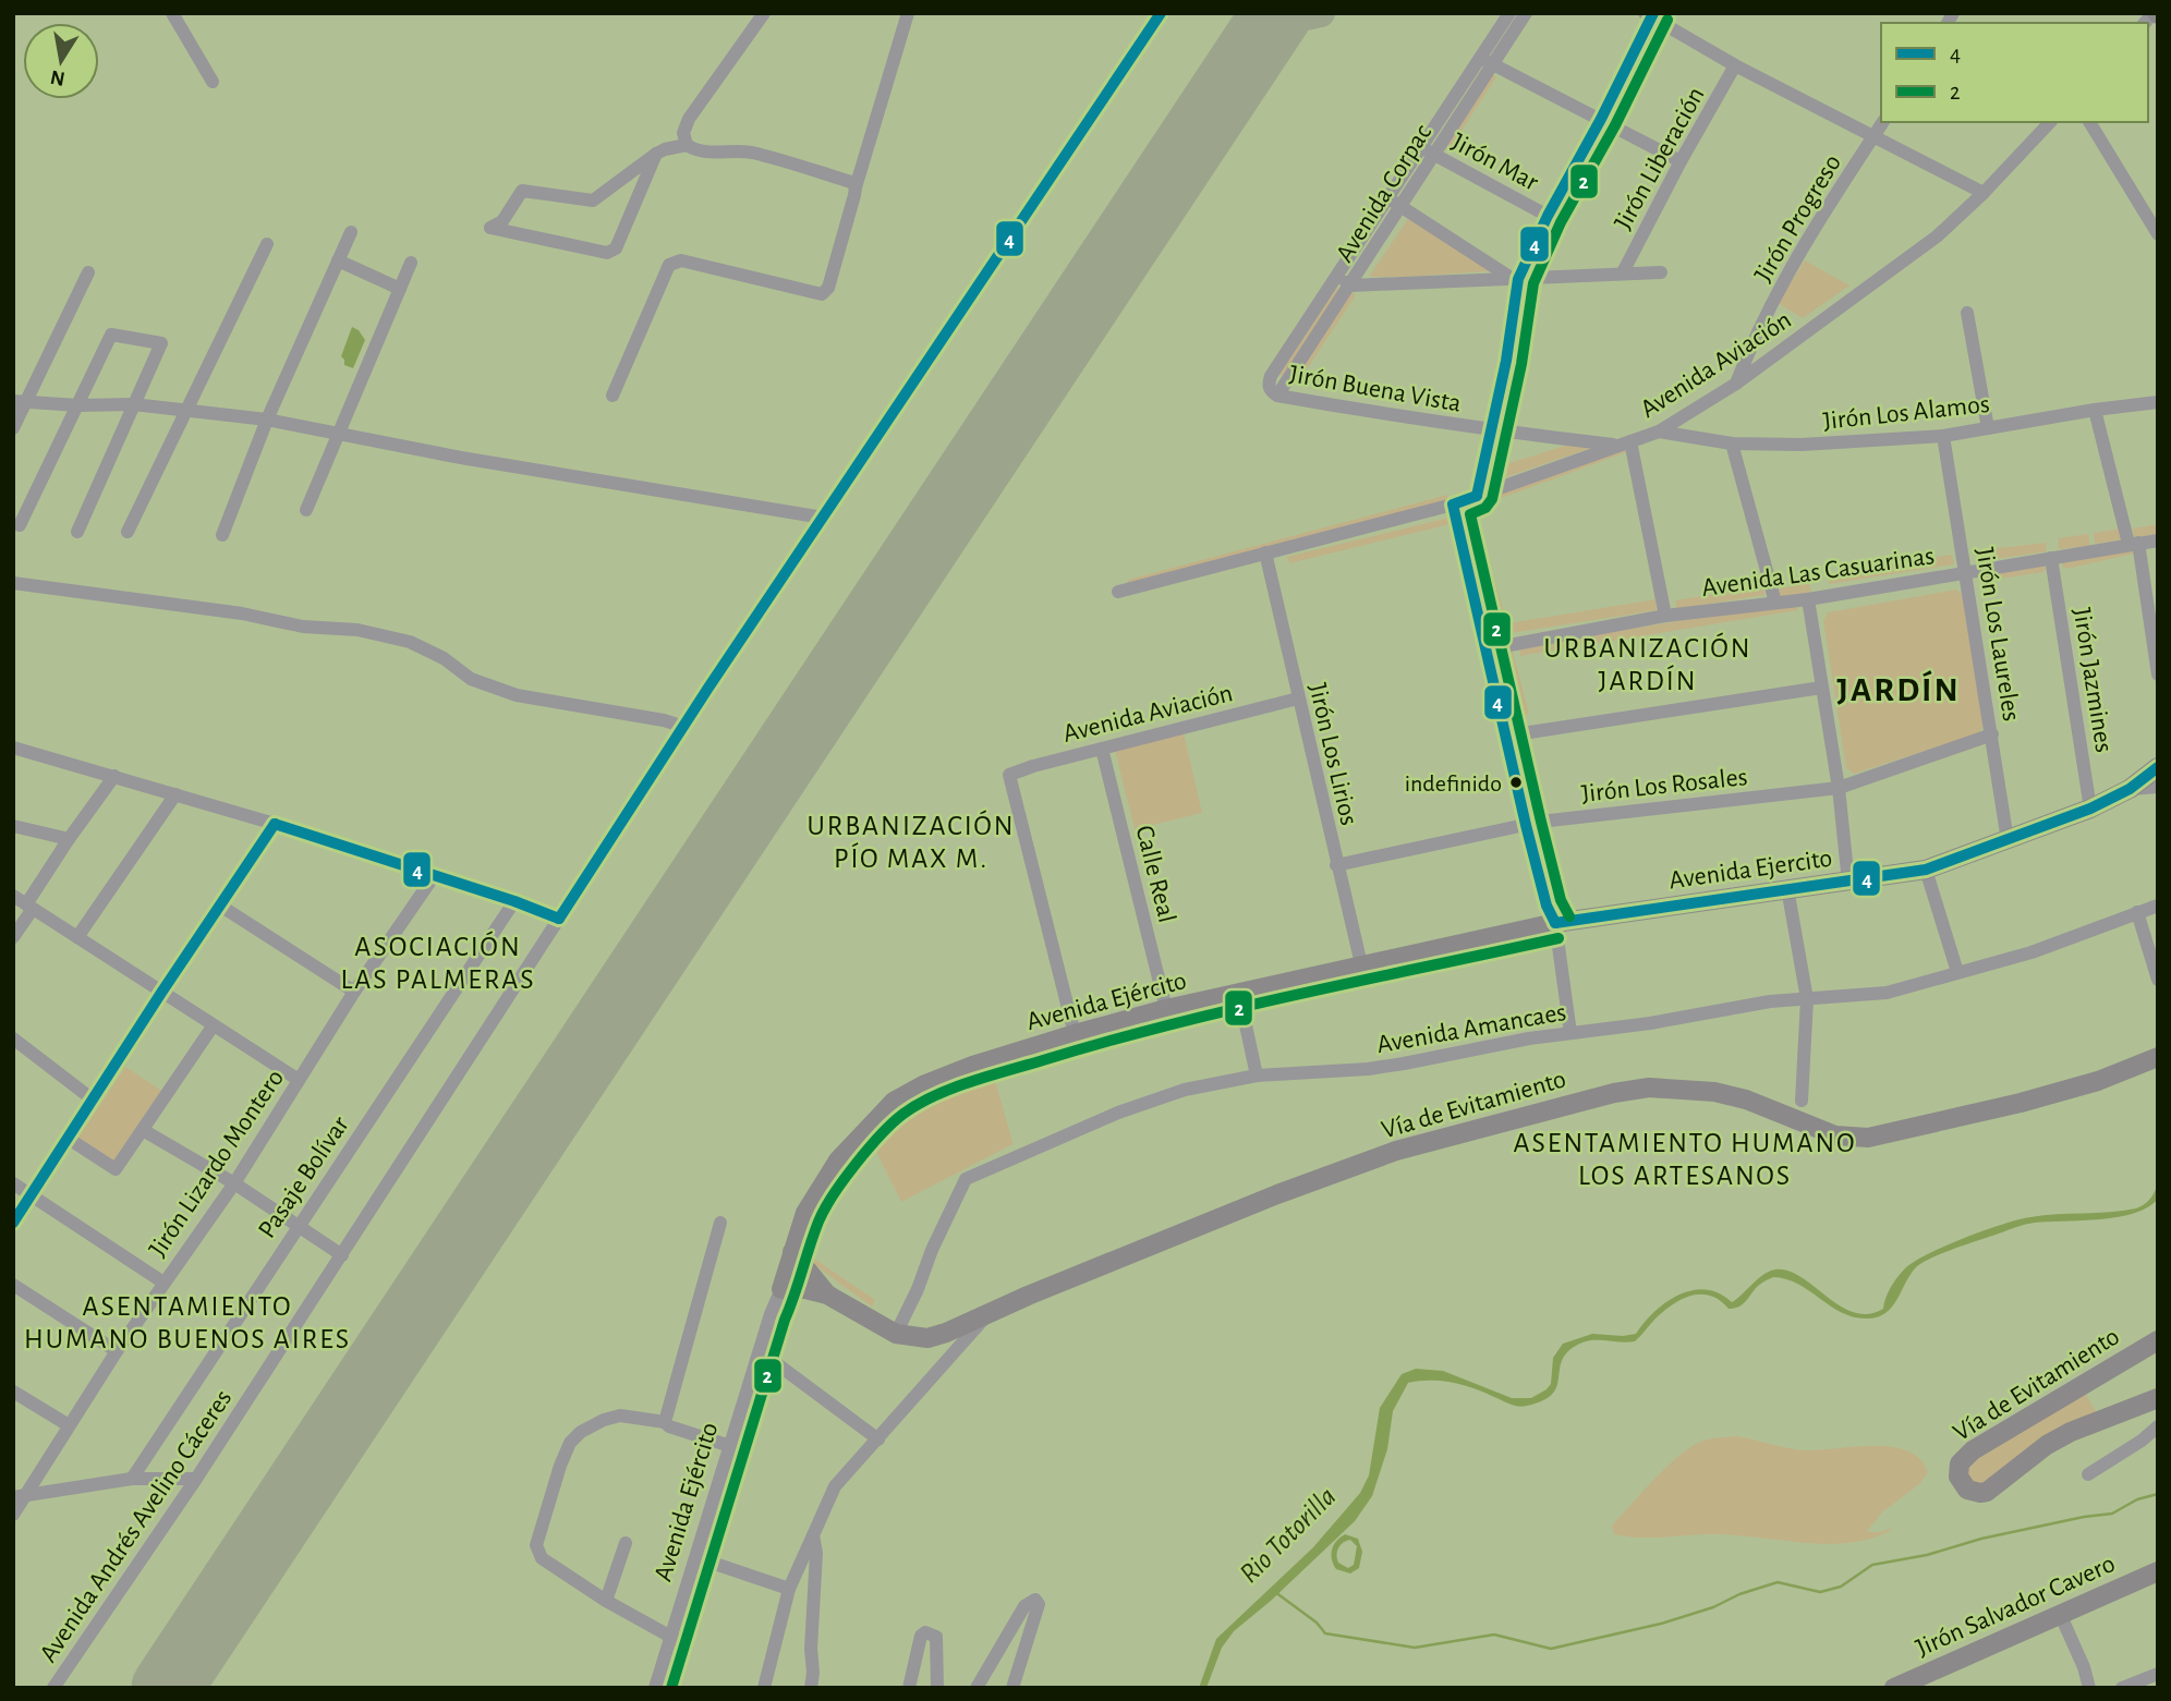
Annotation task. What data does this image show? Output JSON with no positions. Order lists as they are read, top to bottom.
{
  "streets": {
    "highway": [
      "Avenida Ejercito",
      "Avenida Ejército",
      "Vía de Evitamiento",
      "Jirón Salvador Cavero"
    ],
    "street": [
      "Jirón Liberación",
      "Jirón Mar",
      "Avenida Corpac",
      "Jirón Progreso",
      "Avenida Aviación",
      "Jirón Buena Vista",
      "Jirón Los Alamos",
      "Avenida Las Casuarinas",
      "Jirón Los Laureles",
      "Jirón Jazmines",
      "Jirón Los Lirios",
      "Jirón Los Rosales",
      "Calle Real",
      "Avenida Amancaes",
      "Jirón Lizardo Montero",
      "Pasaje Bolívar",
      "Avenida Andrés Avelino Cáceres"
    ]
  },
  "crossings": [
    ["Jirón Mar", "Avenida Corpac"],
    ["Avenida Corpac", "Jirón Buena Vista"],
    ["Jirón Progreso", "Avenida Aviación"],
    ["Avenida Aviación", "Jirón Buena Vista"],
    ["Avenida Aviación", "Jirón Los Alamos"],
    ["Avenida Aviación", "Jirón Los Lirios"],
    ["Avenida Aviación", "Calle Real"],
    ["Avenida Aviación", "Avenida Ejército"],
    ["Jirón Los Alamos", "Jirón Los Laureles"],
    ["Avenida Las Casuarinas", "Jirón Los Laureles"],
    ["Avenida Las Casuarinas", "Jirón Jazmines"],
    ["Jirón Los Laureles", "Jirón Los Rosales"],
    ["Jirón Los Laureles", "Avenida Ejercito"],
    ["Jirón Jazmines", "Avenida Ejercito"],
    ["Jirón Los Lirios", "Jirón Los Rosales"],
    ["Jirón Los Lirios", "Avenida Ejército"],
    ["Avenida Ejercito", "Avenida Ejército"],
    ["Calle Real", "Avenida Ejército"],
    ["Avenida Ejército", "Vía de Evitamiento"],
    ["Avenida Amancaes", "Vía de Evitamiento"]
  ],
  "districts": [
    "URBANIZACIÓN JARDÍN",
    "JARDÍN",
    "URBANIZACIÓN PÍO MAX M.",
    "ASOCIACIÓN LAS PALMERAS",
    "ASENTAMIENTO HUMANO LOS ARTESANOS",
    "ASENTAMIENTO HUMANO BUENOS AIRES"
  ],
  "water": ["Rio Totorilla"],
  "places": ["indefinido"],
  "lines": ["transit line 4", "transit line 2"],
  "legend": ["4", "2"],
  "north": "bottom"
}
